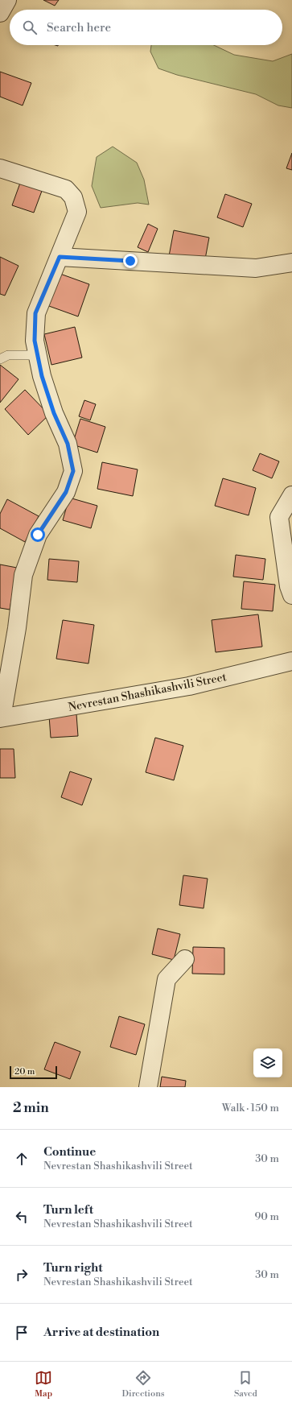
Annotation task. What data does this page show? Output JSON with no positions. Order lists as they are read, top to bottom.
{
  "streets": {
    "street": ["Nevrestan Shashikashvili Street"]
  },
  "scale_bar": "20 m",
  "page": {
    "search": "Search here",
    "scale": "20 m",
    "heading": ["2 min", "Walk · 150 m"],
    "list": [
      ["Continue", "Nevrestan Shashikashvili Street", "30 m"],
      ["Turn left", "Nevrestan Shashikashvili Street", "90 m"],
      ["Turn right", "Nevrestan Shashikashvili Street", "30 m"],
      "Arrive at destination"
    ],
    "nav": ["Map", "Directions", "Saved"]
  }
}
